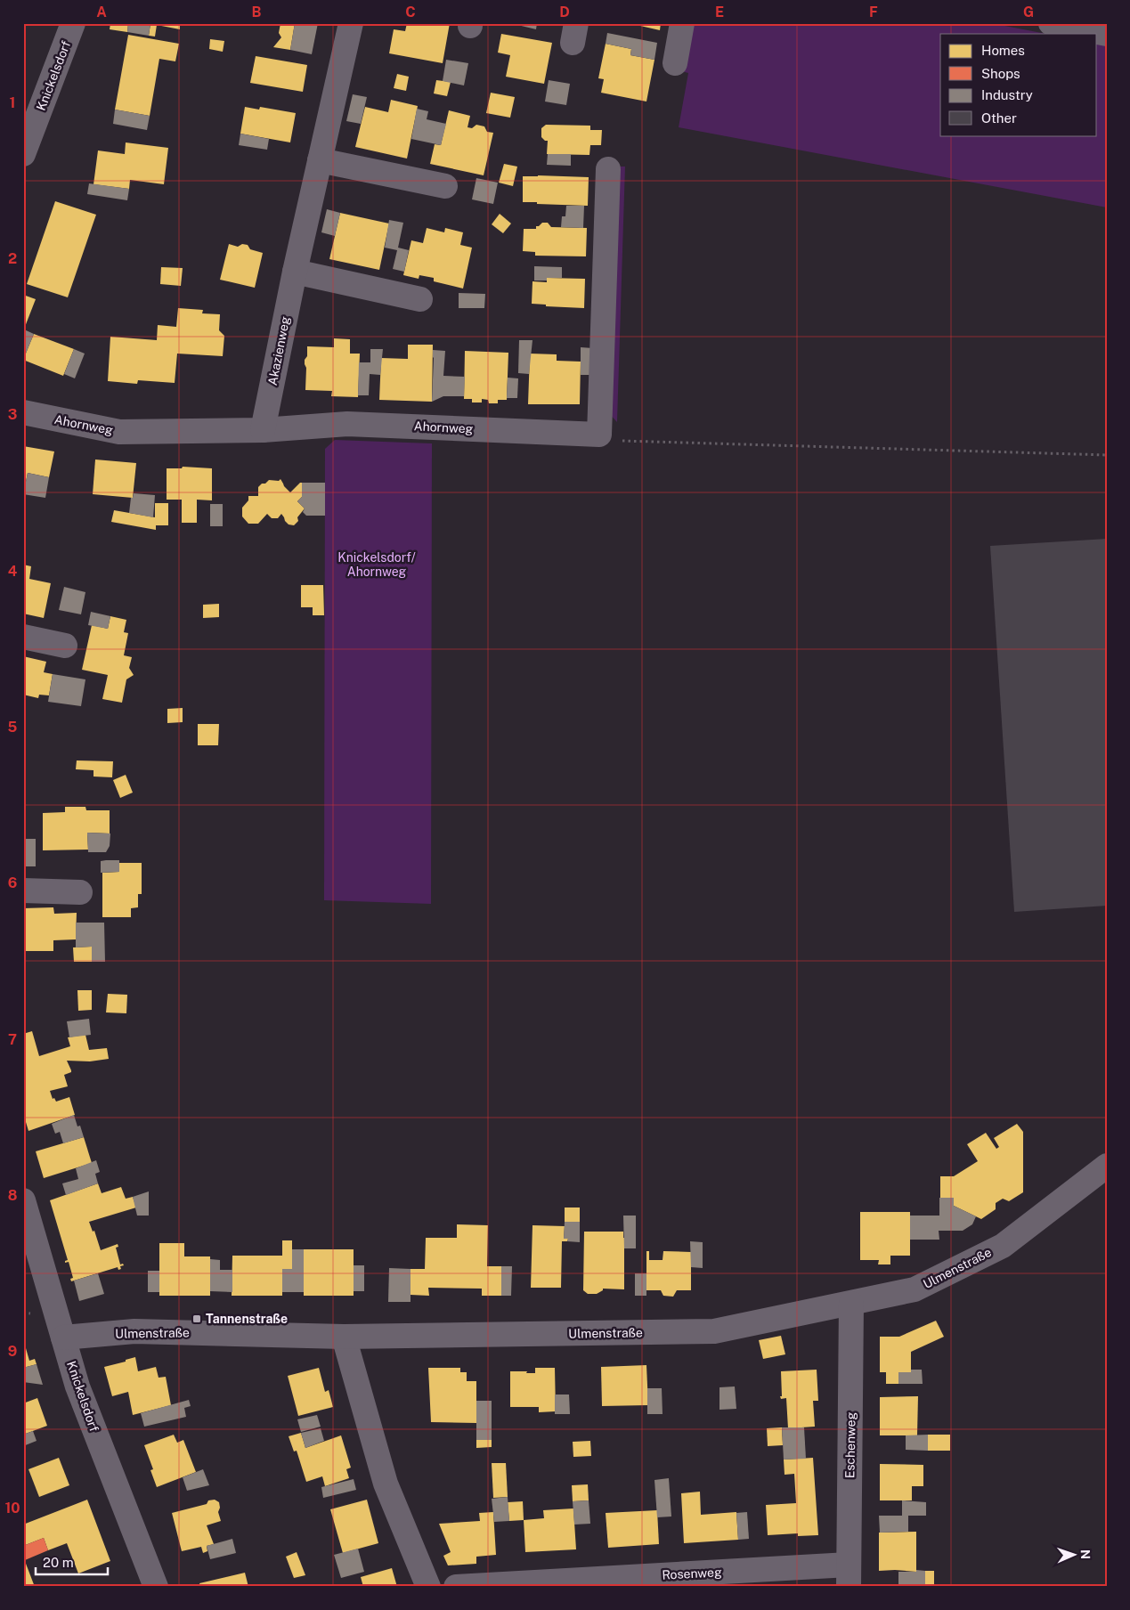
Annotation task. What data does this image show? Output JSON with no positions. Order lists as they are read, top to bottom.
{
  "streets": {
    "street": [
      "Knickelsdorf",
      "Akazienweg",
      "Ahornweg",
      "Ulmenstraße",
      "Eschenweg",
      "Rosenweg"
    ]
  },
  "crossings": [
    ["Knickelsdorf", "Ulmenstraße"],
    ["Akazienweg", "Ahornweg"],
    ["Ulmenstraße", "Eschenweg"],
    ["Eschenweg", "Rosenweg"]
  ],
  "parks": ["Knickelsdorf/ Ahornweg"],
  "places": {
    "transit": ["Tannenstraße"]
  },
  "legend": [
    "Homes",
    "Shops",
    "Industry",
    "Other"
  ],
  "scale_bar": "20 m",
  "north": "right",
  "grid": {
    "columns": [
      "A",
      "B",
      "C",
      "D",
      "E",
      "F",
      "G"
    ],
    "rows": [
      "1",
      "2",
      "3",
      "4",
      "5",
      "6",
      "7",
      "8",
      "9",
      "10"
    ]
  }
}
